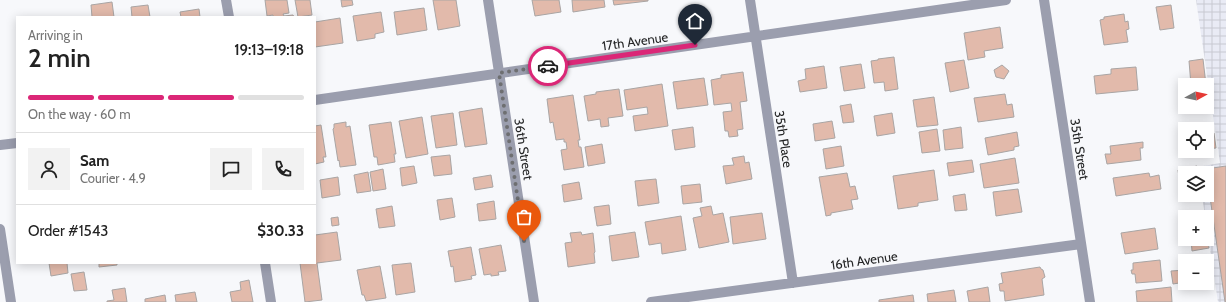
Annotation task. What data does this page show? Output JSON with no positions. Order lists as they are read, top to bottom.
{
  "streets": {
    "street": [
      "17th Avenue",
      "35th Place",
      "36th Street",
      "35th Street",
      "16th Avenue"
    ]
  },
  "crossings": [
    ["17th Avenue", "35th Place"],
    ["17th Avenue", "36th Street"],
    ["35th Place", "16th Avenue"],
    ["35th Street", "16th Avenue"]
  ],
  "north": "right",
  "page": {
    "heading": ["2 min", "Arriving in", "19:13–19:18"],
    "panel": [
      "Sam",
      "Courier · 4.9",
      "Order #1543",
      "$30.33"
    ],
    "map_buttons": ["+", "−"],
    "bar": "On the way · 60 m"
  }
}
